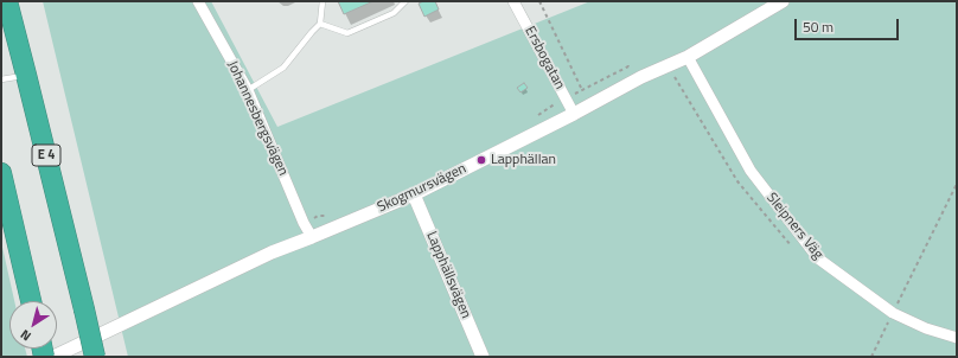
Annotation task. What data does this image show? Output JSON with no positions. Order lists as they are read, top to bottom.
{
  "streets": {
    "highway": ["E 4"],
    "street": [
      "Ersbogatan",
      "Johannesbergsvägen",
      "Skogmursvägen",
      "Sleipners Väg",
      "Lapphällsvägen"
    ]
  },
  "crossings": [
    ["Ersbogatan", "Skogmursvägen"],
    ["Johannesbergsvägen", "Skogmursvägen"],
    ["Skogmursvägen", "Sleipners Väg"],
    ["Skogmursvägen", "Lapphällsvägen"]
  ],
  "places": ["Lapphällan"],
  "scale_bar": "50 m",
  "north": "bottom left"
}
